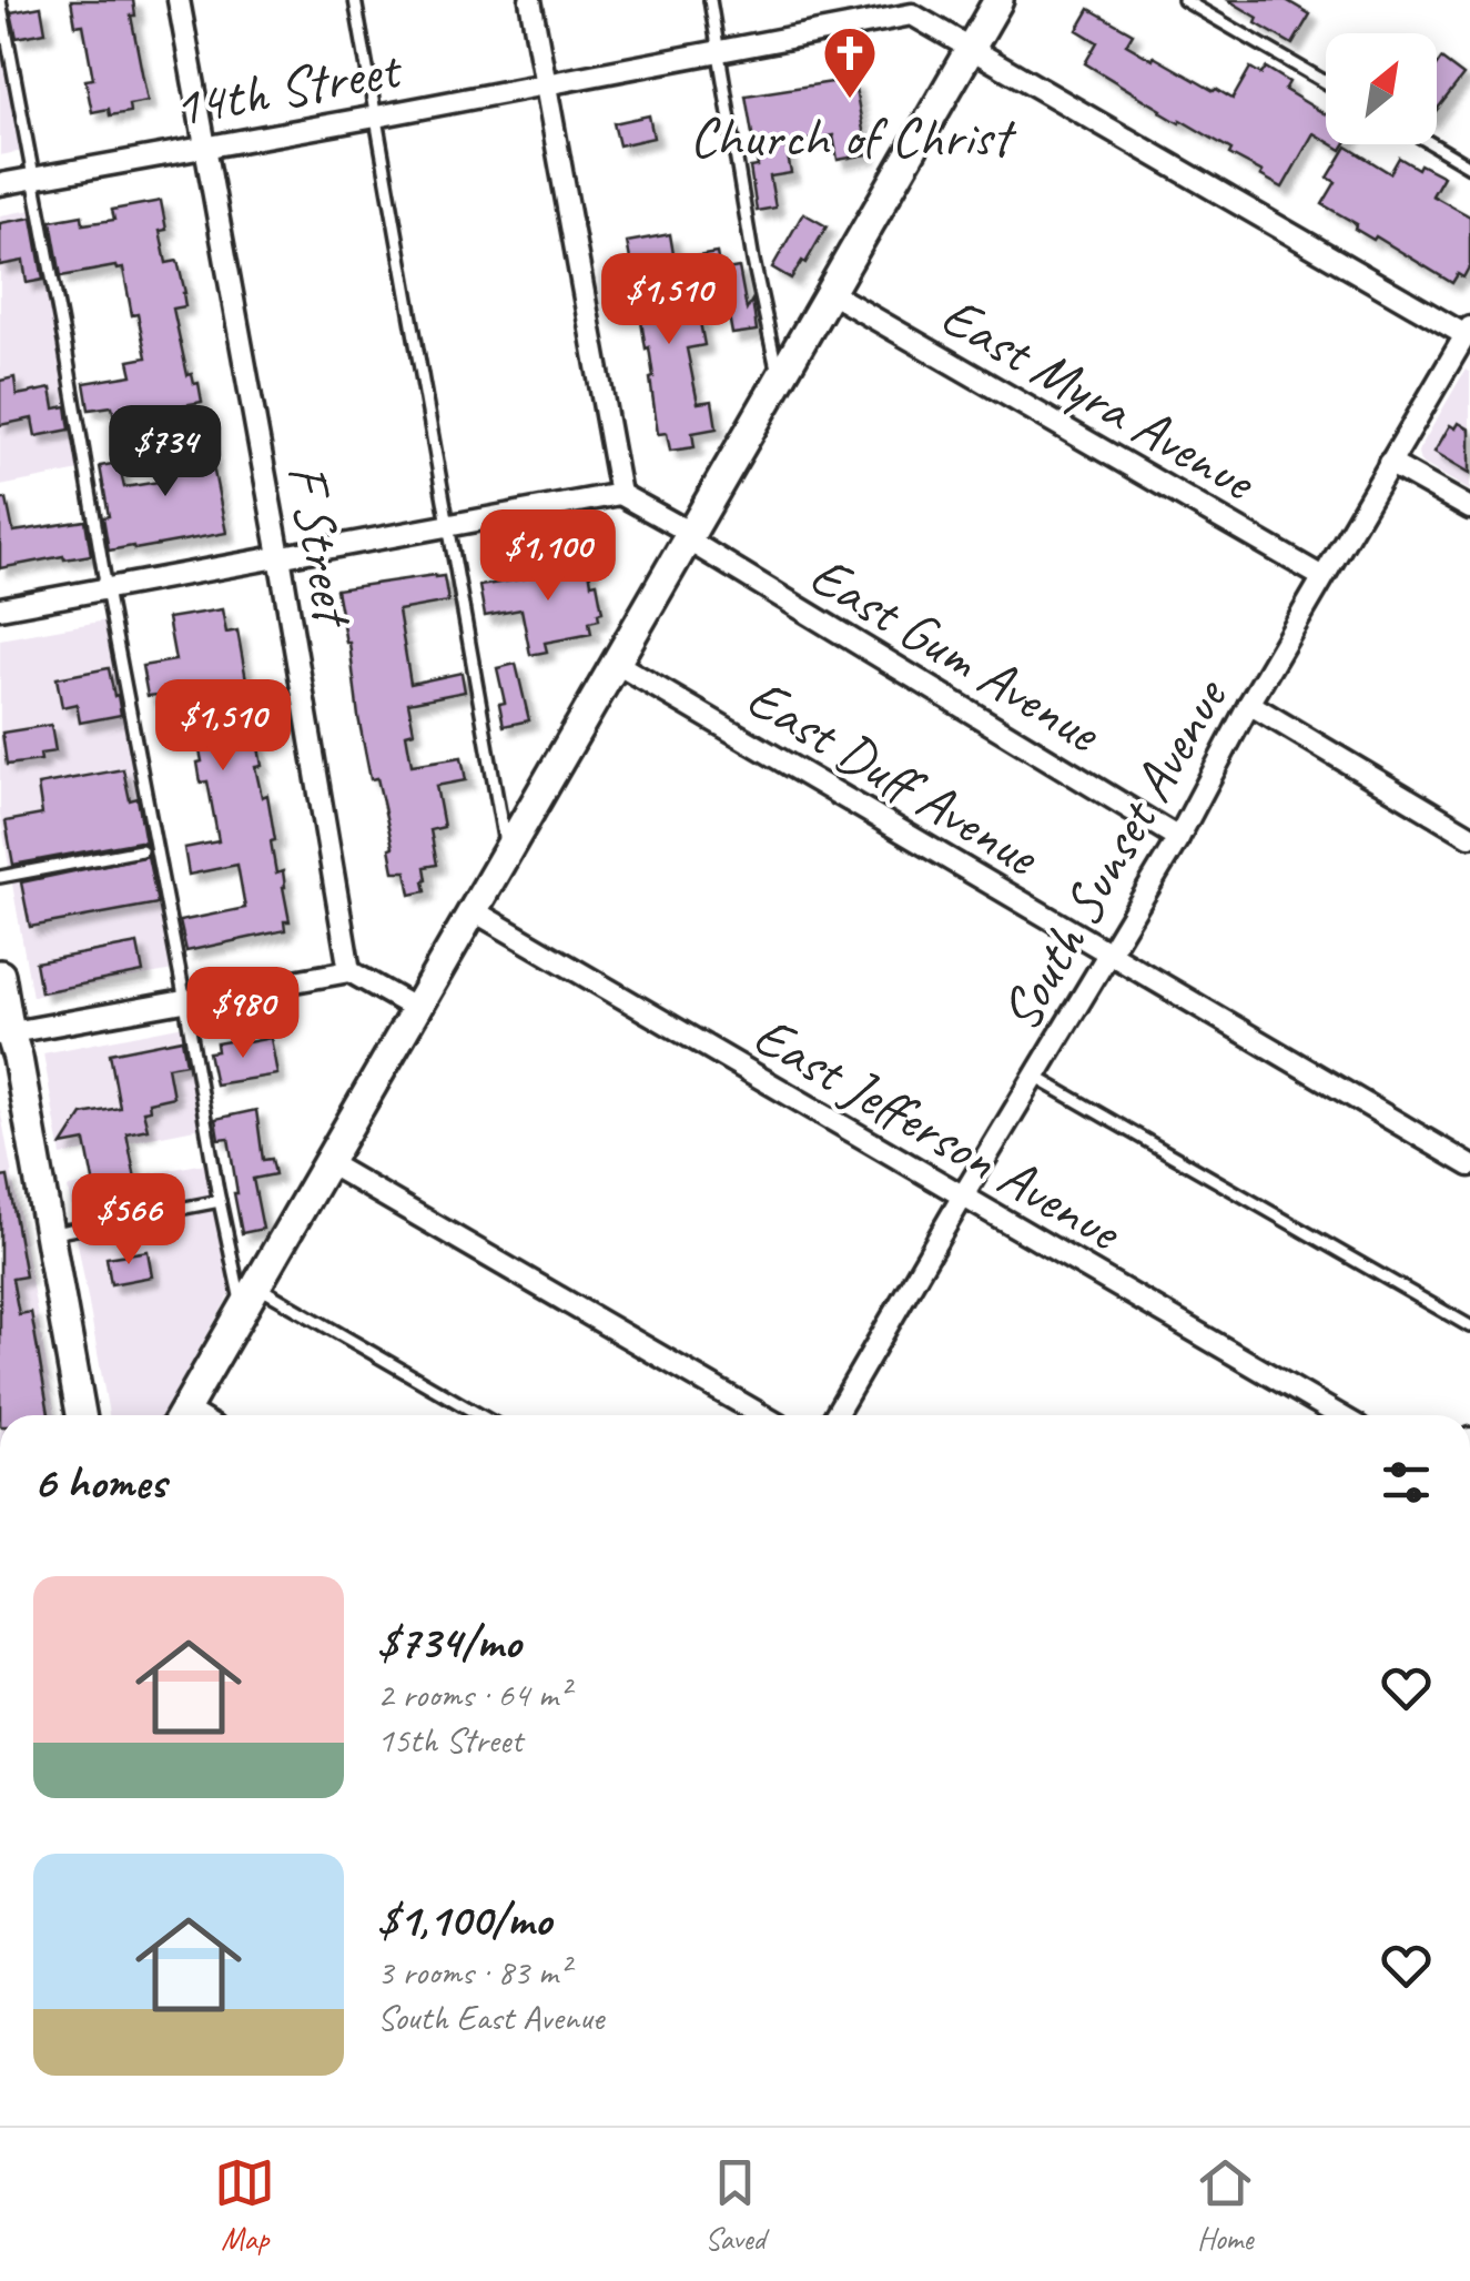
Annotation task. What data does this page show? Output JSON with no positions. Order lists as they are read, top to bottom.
{
  "streets": {
    "street": [
      "14th Street",
      "East Myra Avenue",
      "F Street",
      "East Gum Avenue",
      "East Duff Avenue",
      "South Sunset Avenue",
      "East Jefferson Avenue"
    ]
  },
  "crossings": [
    ["14th Street", "F Street"],
    ["14th Street", "South Sunset Avenue"],
    ["East Myra Avenue", "South Sunset Avenue"],
    ["East Gum Avenue", "South Sunset Avenue"],
    ["East Duff Avenue", "South Sunset Avenue"],
    ["South Sunset Avenue", "East Jefferson Avenue"]
  ],
  "places": {
    "church": ["Church of Christ"]
  },
  "north": "top right",
  "page": {
    "price": [
      "$1,510",
      "$734",
      "$1,100",
      "$1,510",
      "$980",
      "$566"
    ],
    "heading": "6 homes",
    "list": [
      {
        "name": "$734/mo",
        "note": "2 rooms · 64 m² · 15th Street"
      },
      {
        "name": "$1,100/mo",
        "note": "3 rooms · 83 m² · South East Avenue"
      }
    ],
    "tabs": ["Map", "Saved", "Home"]
  }
}
